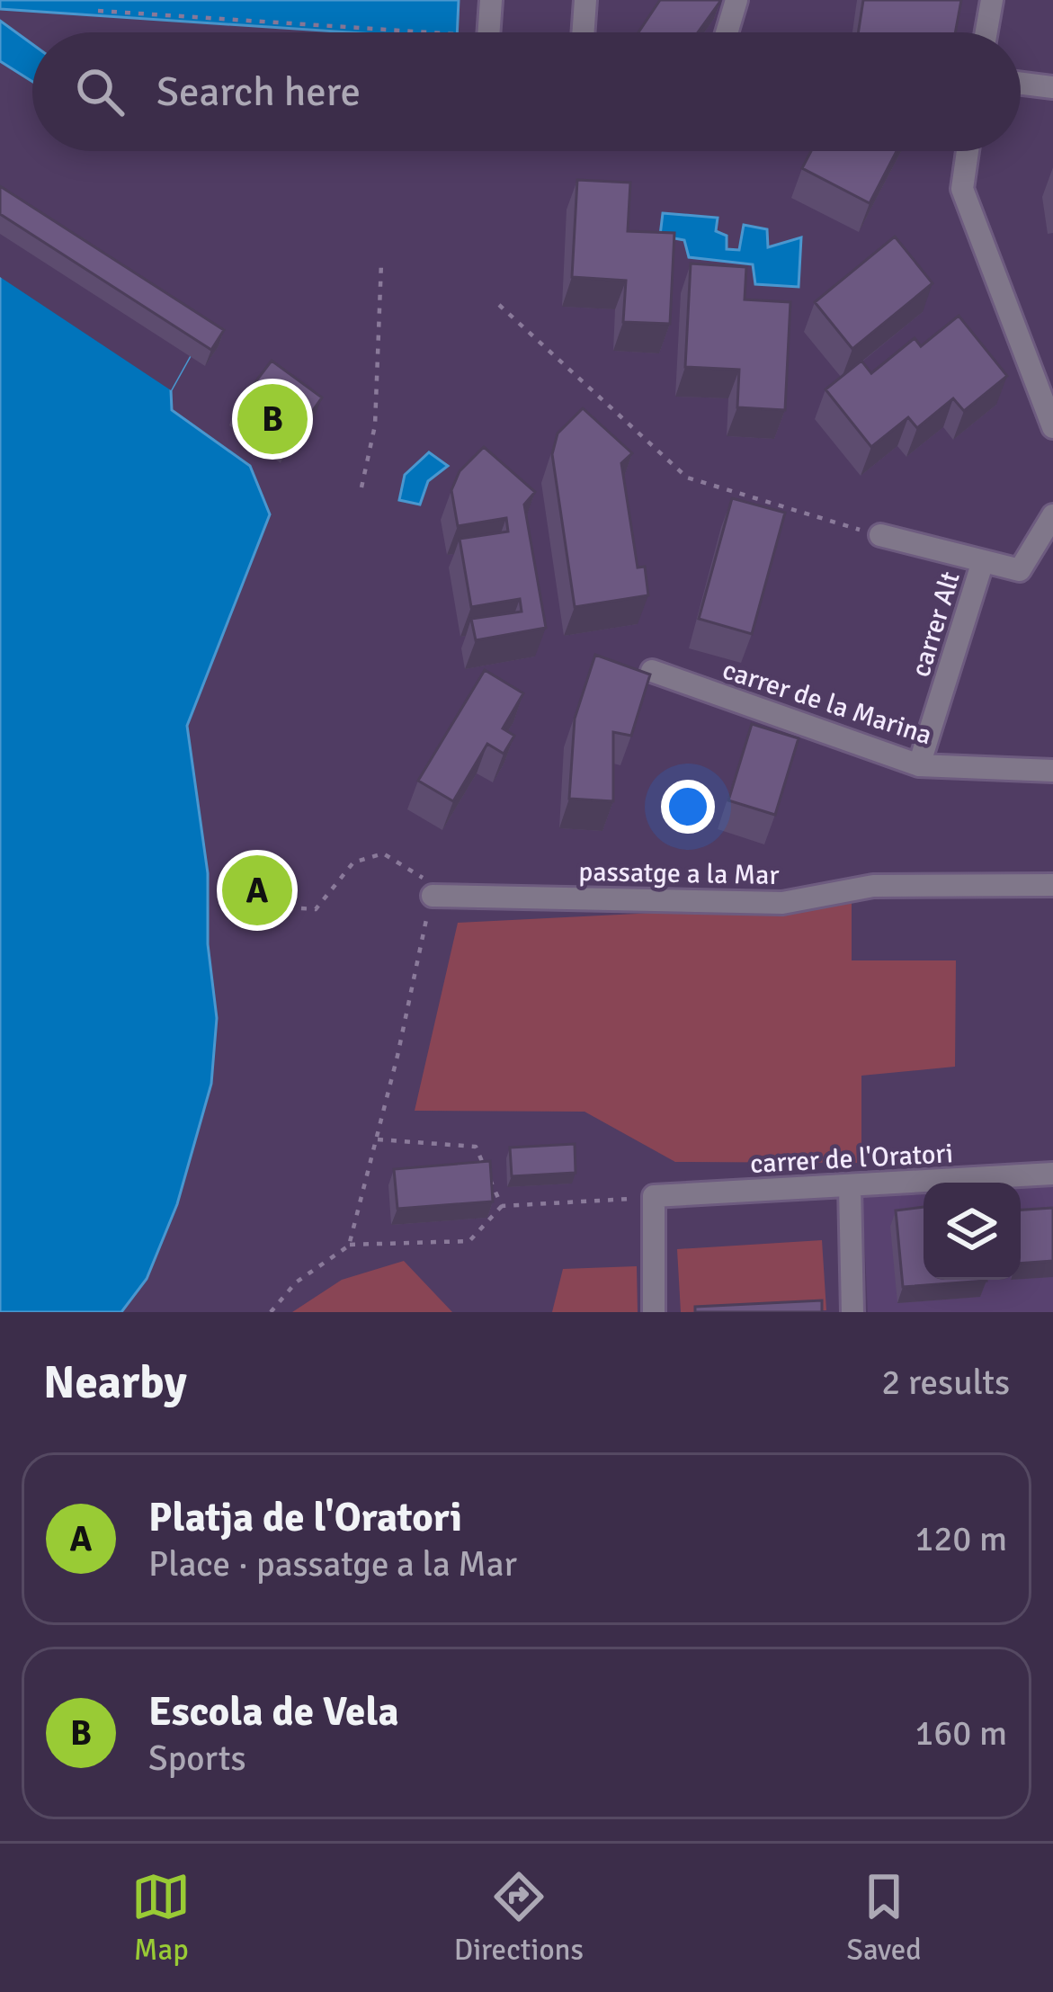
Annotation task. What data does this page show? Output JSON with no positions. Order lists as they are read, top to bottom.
{
  "streets": {
    "street": [
      "carrer Alt",
      "carrer de la Marina",
      "passatge a la Mar",
      "carrer de l'Oratori"
    ]
  },
  "crossings": [
    ["carrer Alt", "carrer de la Marina"]
  ],
  "page": {
    "search": "Search here",
    "pins": ["B", "A"],
    "heading": ["Nearby", "2 results"],
    "list": [
      {
        "mark": "A",
        "name": "Platja de l'Oratori",
        "note": "Place · passatge a la Mar",
        "value": "120 m"
      },
      {
        "mark": "B",
        "name": "Escola de Vela",
        "note": "Sports",
        "value": "160 m"
      }
    ],
    "nav": ["Map", "Directions", "Saved"]
  }
}
